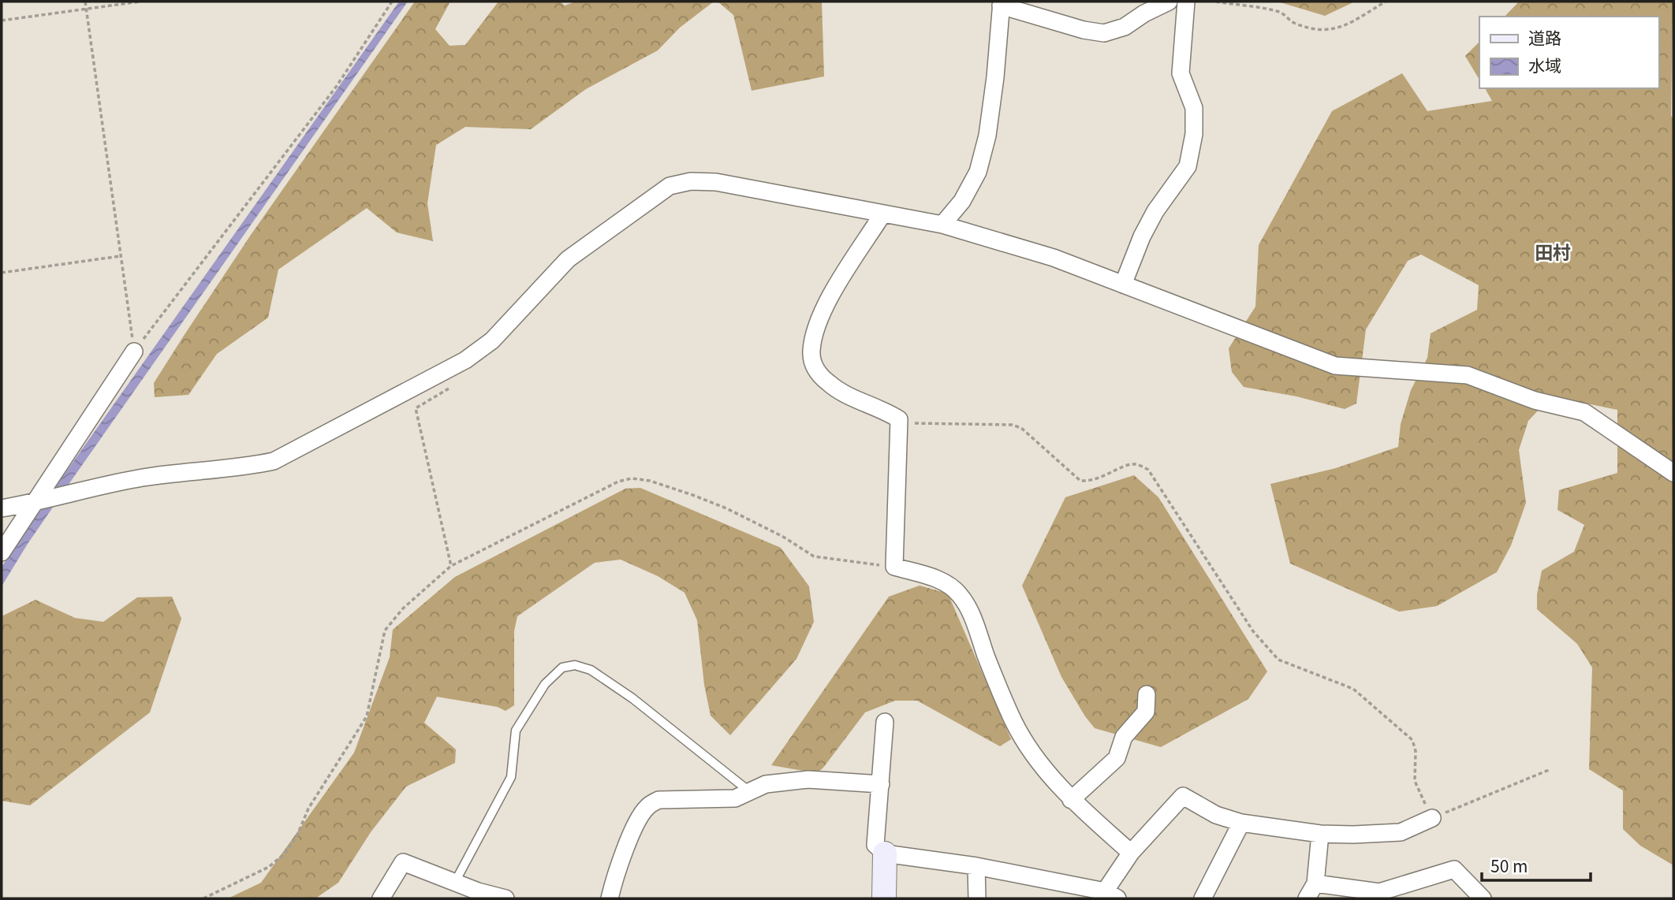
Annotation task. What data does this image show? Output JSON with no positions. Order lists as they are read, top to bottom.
{
  "districts": ["田村"],
  "legend": ["道路", "水域"],
  "scale_bar": "50 m"
}
